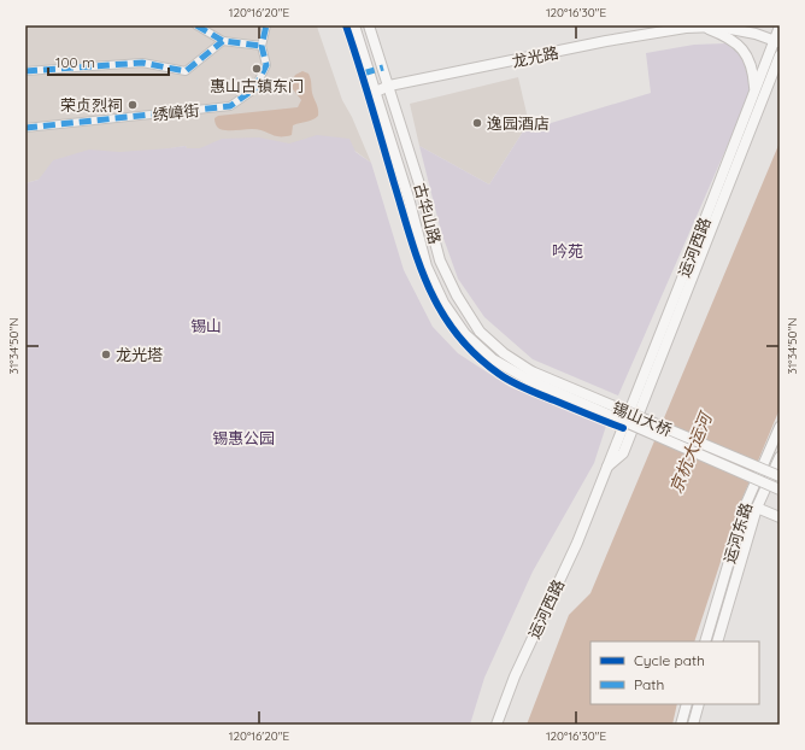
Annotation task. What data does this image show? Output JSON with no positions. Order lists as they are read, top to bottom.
{
  "streets": {
    "main road": [
      "龙光路",
      "古华山路",
      "运河西路",
      "锡山大桥",
      "运河东路"
    ],
    "street": ["绣嶂街"]
  },
  "crossings": [
    ["龙光路", "古华山路"],
    ["龙光路", "运河西路"],
    ["古华山路", "锡山大桥"]
  ],
  "water": ["京杭大运河"],
  "parks": ["吟苑", "锡山", "锡惠公园"],
  "places": [
    "惠山古镇东门",
    "荣贞烈祠",
    "逸园酒店",
    "龙光塔"
  ],
  "legend": ["Cycle path", "Path"],
  "scale_bar": "100 m",
  "coordinates": ["120°16'20\"E", "120°16'30\"E", "31°34'50\"N"]
}
